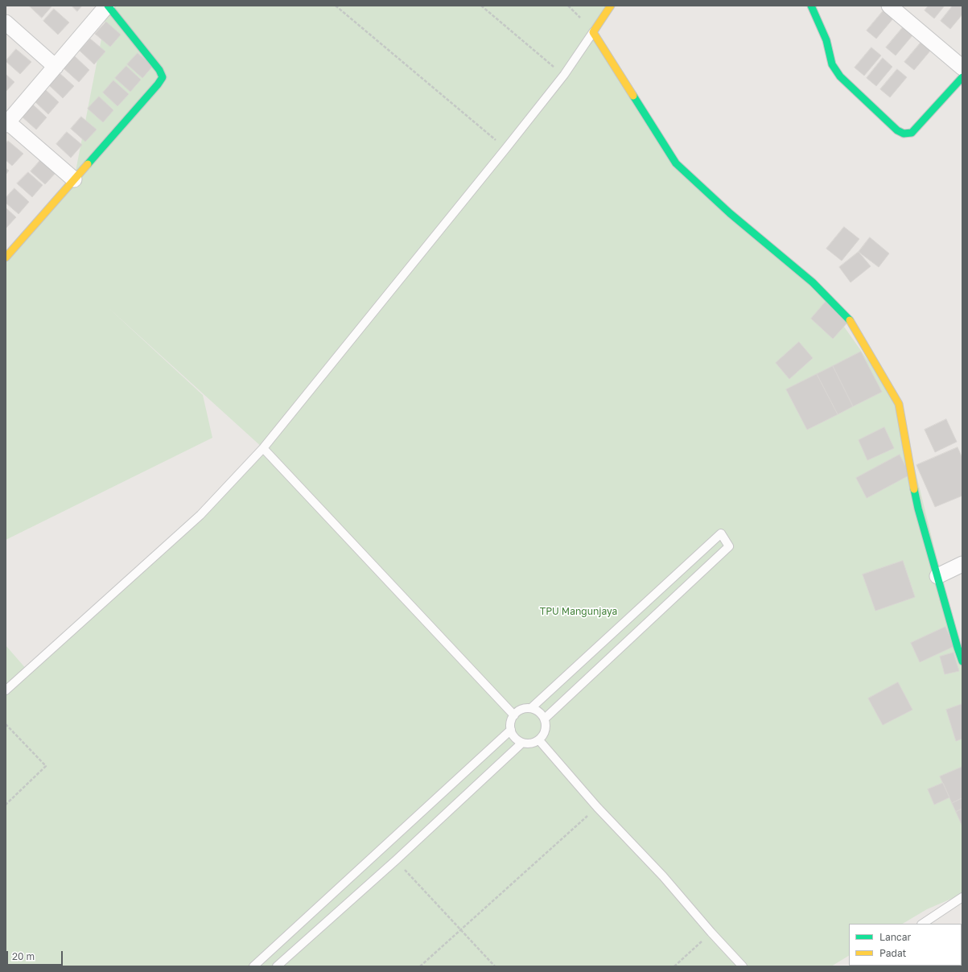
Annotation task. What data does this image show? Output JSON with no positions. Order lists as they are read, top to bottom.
{
  "parks": ["TPU Mangunjaya"],
  "legend": ["Lancar", "Padat"],
  "scale_bar": "20 m"
}
